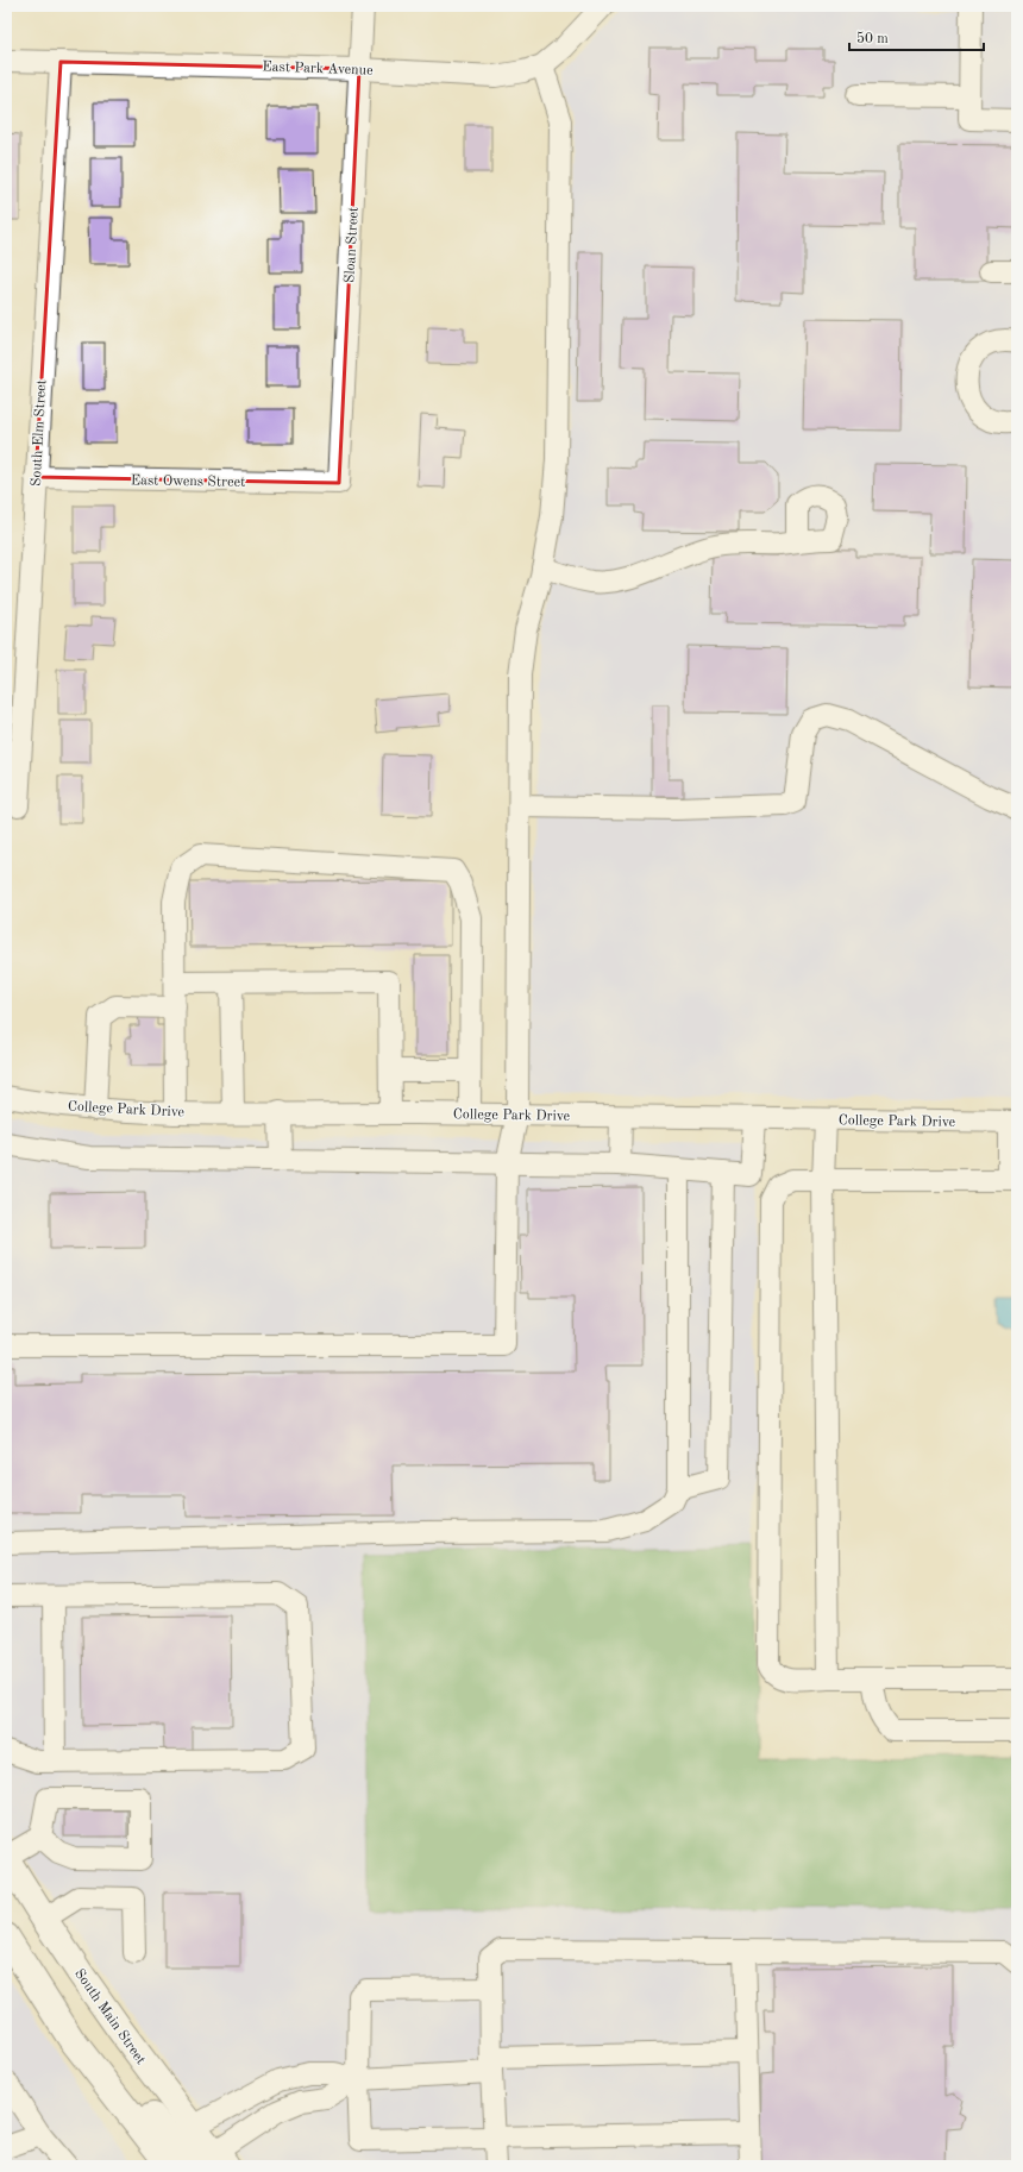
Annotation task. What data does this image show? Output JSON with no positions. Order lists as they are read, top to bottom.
{
  "streets": {
    "main road": ["South Main Street"],
    "street": [
      "East Park Avenue",
      "Sloan Street",
      "South Elm Street",
      "East Owens Street",
      "College Park Drive"
    ]
  },
  "crossings": [
    ["East Park Avenue", "Sloan Street"],
    ["East Park Avenue", "South Elm Street"],
    ["Sloan Street", "East Owens Street"],
    ["South Elm Street", "East Owens Street"]
  ],
  "scale_bar": "50 m"
}
